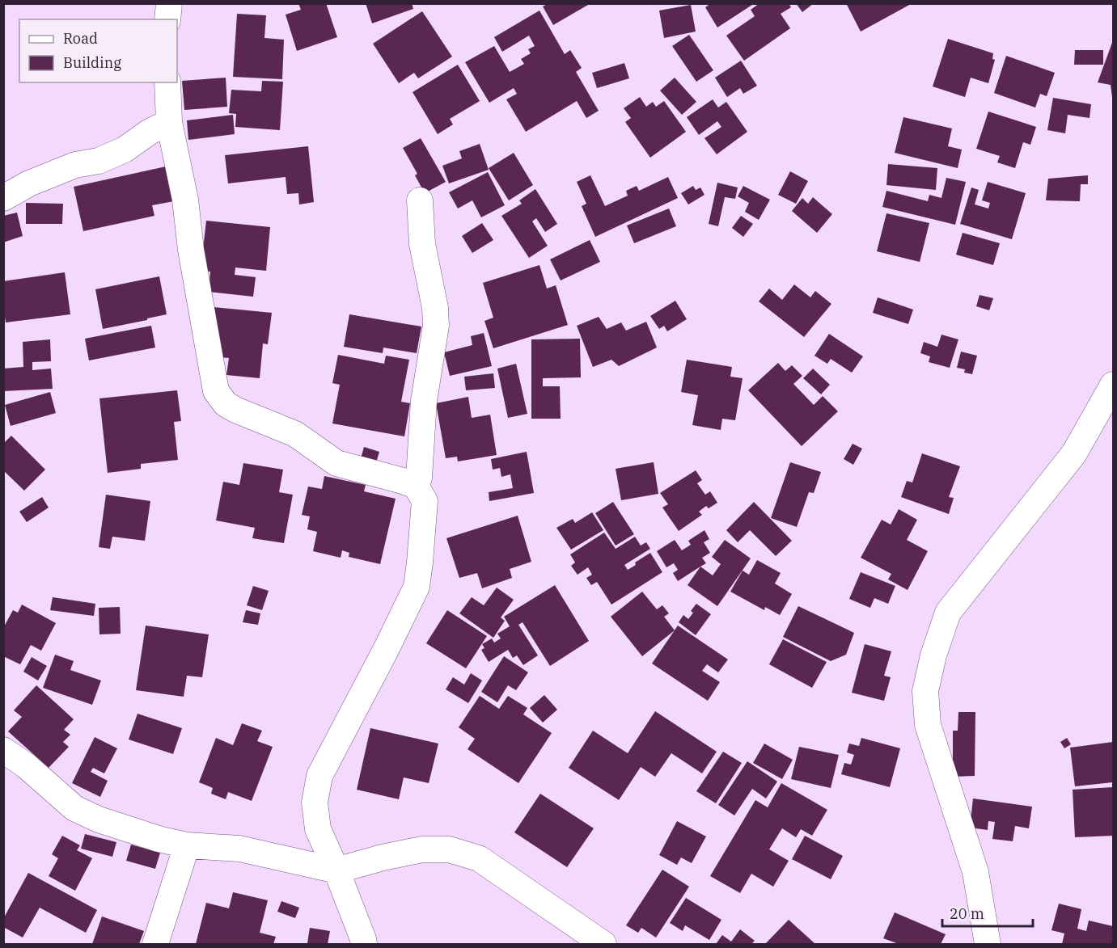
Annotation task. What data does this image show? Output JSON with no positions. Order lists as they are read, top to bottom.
{
  "legend": ["Road", "Building"],
  "scale_bar": "20 m"
}
